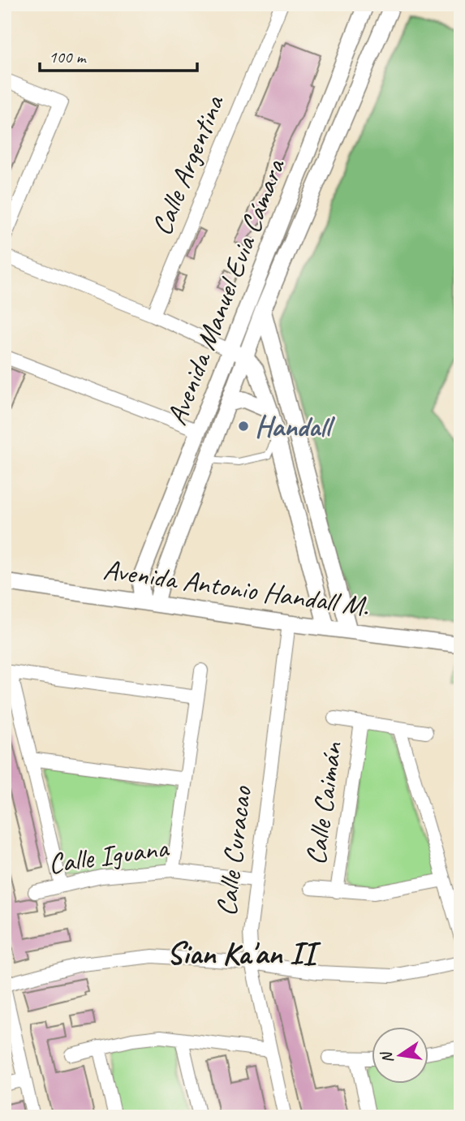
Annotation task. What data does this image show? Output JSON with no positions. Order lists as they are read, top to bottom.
{
  "streets": {
    "street": [
      "Calle Argentina",
      "Avenida Manuel Evia Cámara",
      "Avenida Antonio Handall M.",
      "Calle Caimán",
      "Calle Curacao",
      "Calle Iguana"
    ]
  },
  "crossings": [
    ["Avenida Manuel Evia Cámara", "Avenida Antonio Handall M."],
    ["Avenida Antonio Handall M.", "Calle Curacao"],
    ["Calle Curacao", "Calle Iguana"]
  ],
  "districts": ["Sian Ka'an II"],
  "places": ["Handall"],
  "scale_bar": "100 m",
  "north": "left"
}
